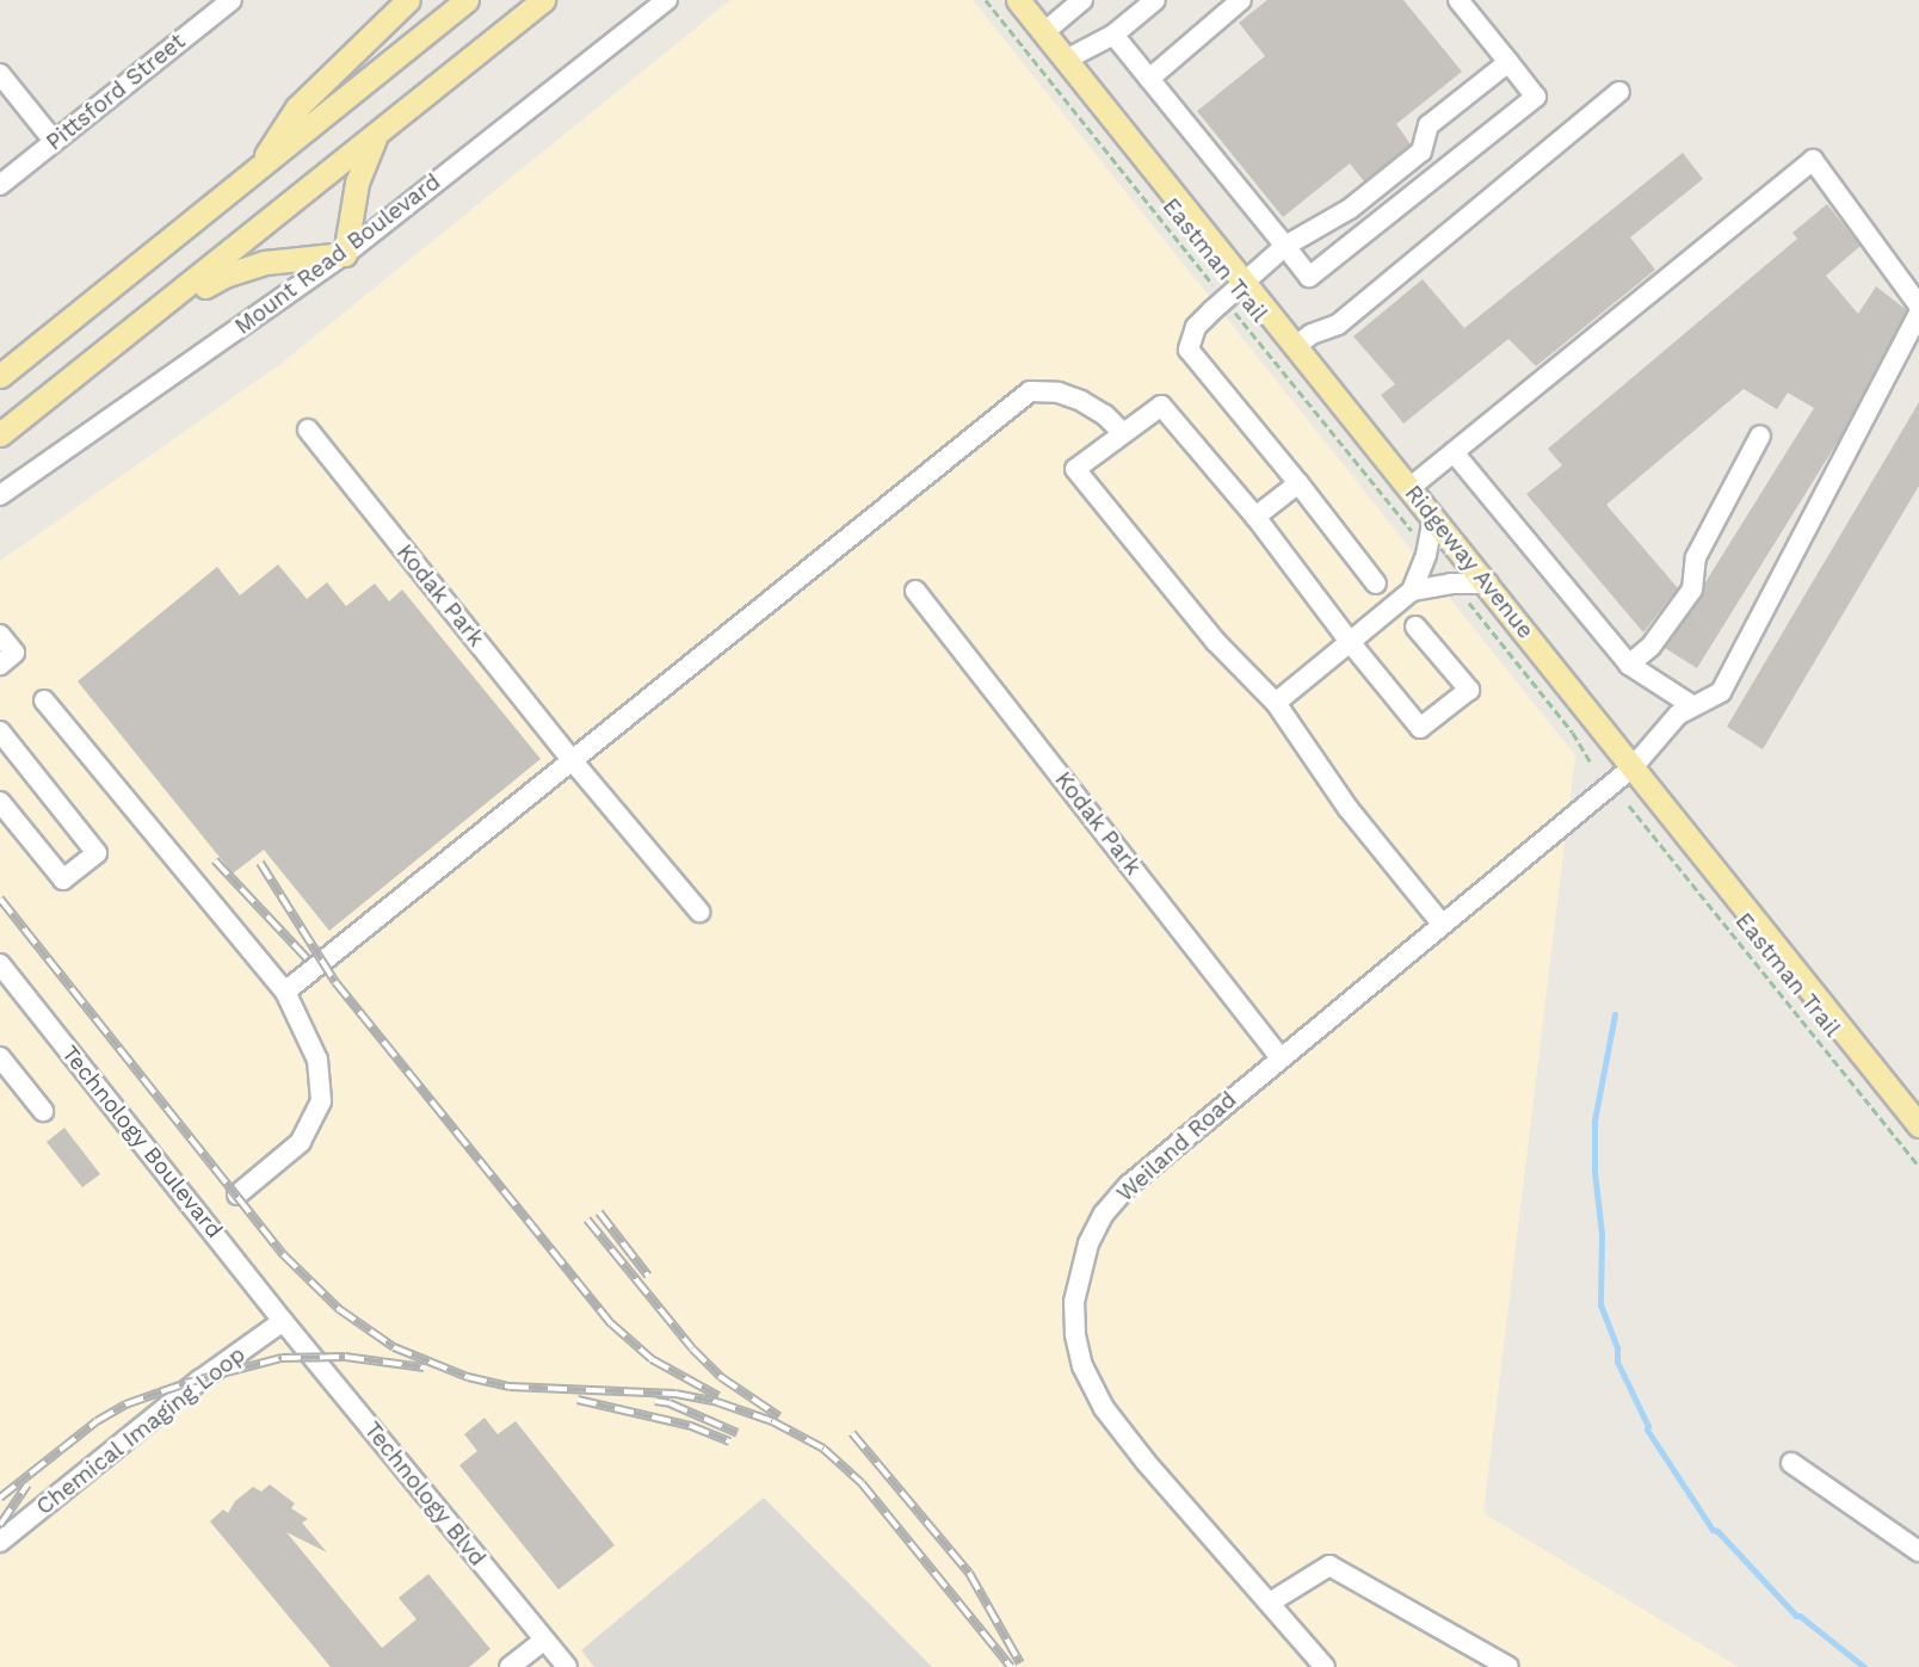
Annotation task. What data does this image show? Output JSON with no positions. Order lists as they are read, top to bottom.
{
  "streets": {
    "main road": ["Ridgeway Avenue"],
    "street": [
      "Pittsford Street",
      "Mount Read Boulevard",
      "Kodak Park",
      "Technology Boulevard",
      "Weiland Road",
      "Chemical Imaging Loop",
      "Technology Blvd"
    ],
    "path": ["Eastman Trail"]
  },
  "crossings": [
    ["Ridgeway Avenue", "Weiland Road"],
    ["Kodak Park", "Weiland Road"],
    ["Technology Boulevard", "Chemical Imaging Loop"],
    ["Technology Boulevard", "Technology Blvd"],
    ["Chemical Imaging Loop", "Technology Blvd"]
  ]
}
